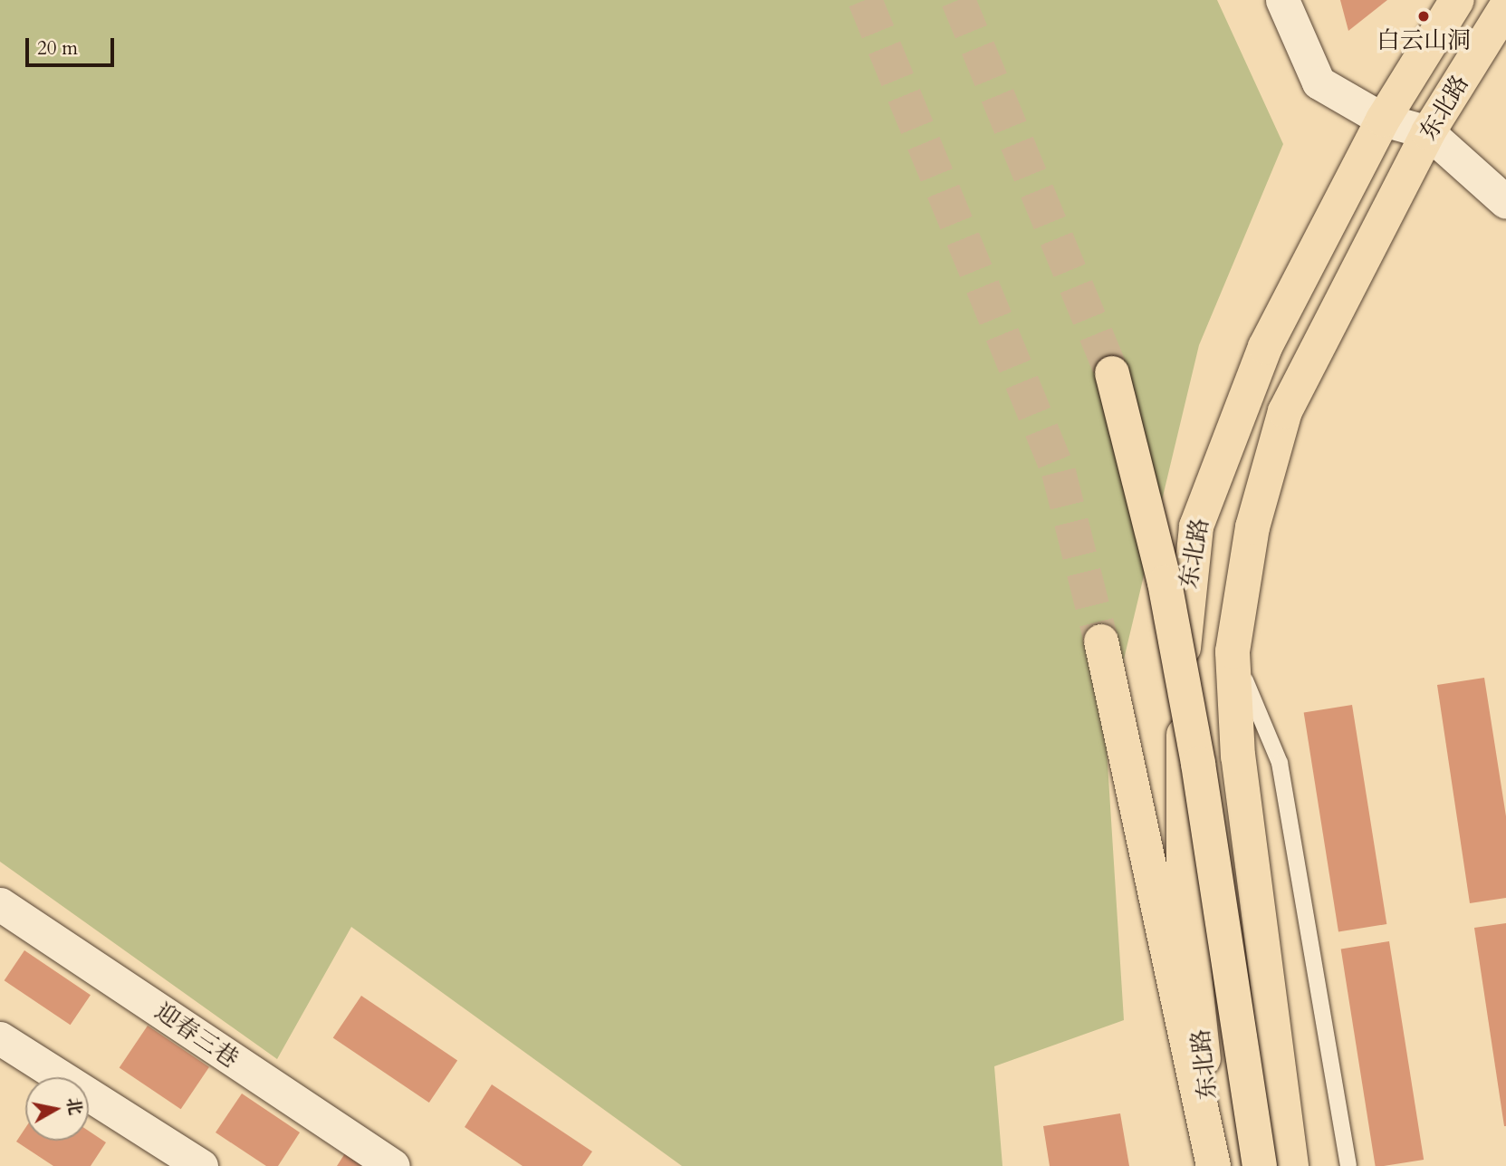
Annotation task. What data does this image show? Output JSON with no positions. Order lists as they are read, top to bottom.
{
  "streets": {
    "main road": ["东北路"],
    "street": ["迎春三巷"]
  },
  "places": ["白云山洞"],
  "scale_bar": "20 m",
  "north": "right"
}
